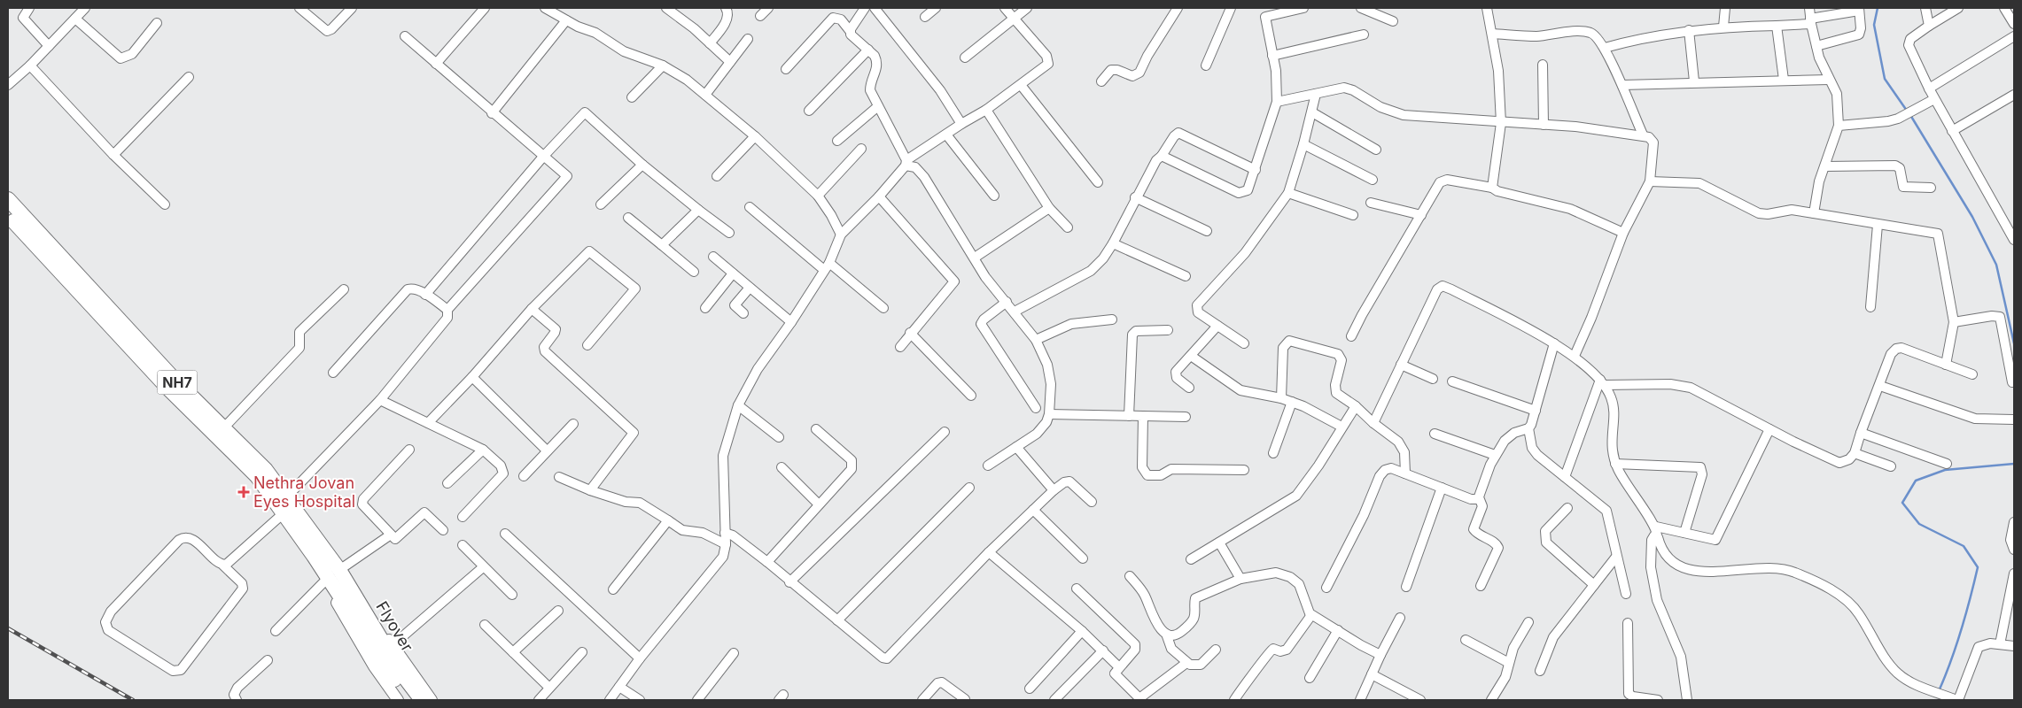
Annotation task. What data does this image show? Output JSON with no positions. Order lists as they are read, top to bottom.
{
  "streets": {
    "highway": ["NH7", "Flyover"]
  },
  "crossings": [
    ["NH7", "Flyover"]
  ],
  "places": {
    "health": ["Nethra Jovan Eyes Hospital"]
  }
}
